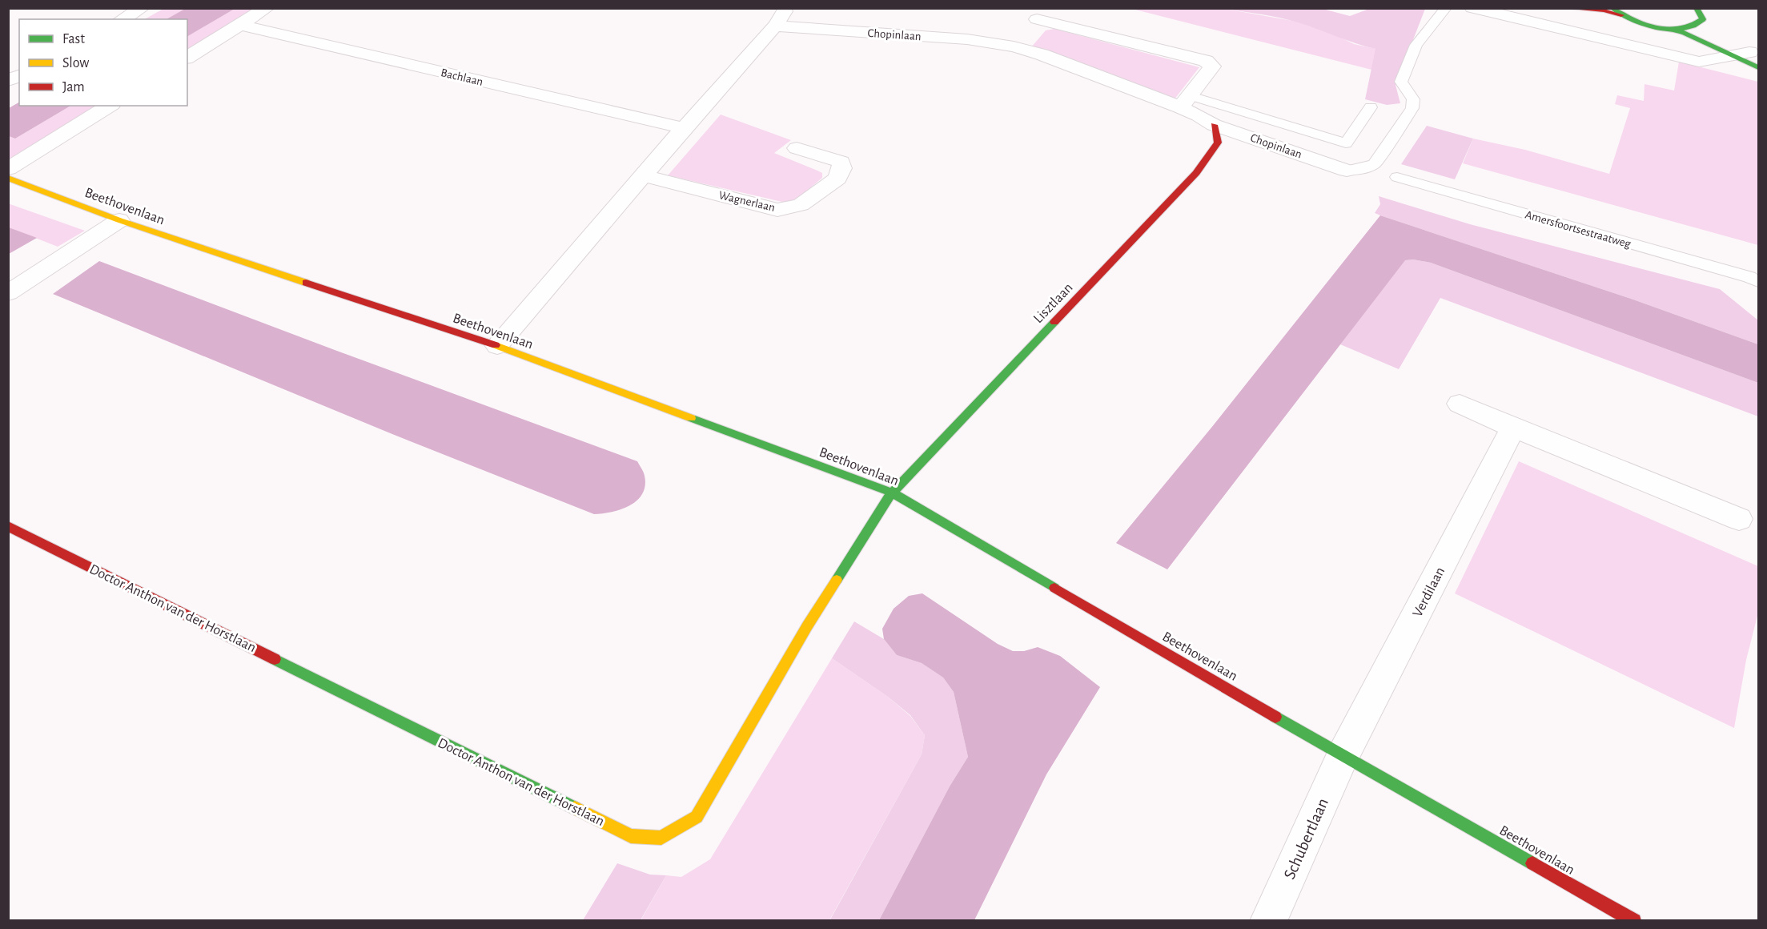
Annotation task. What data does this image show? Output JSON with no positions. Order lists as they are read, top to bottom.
{
  "streets": {
    "street": [
      "Chopinlaan",
      "Bachlaan",
      "Wagnerlaan",
      "Beethovenlaan",
      "Lisztlaan",
      "Verdilaan",
      "Doctor Anthon van der Horstlaan",
      "Schubertlaan"
    ],
    "lane": ["Amersfoortsestraatweg"]
  },
  "crossings": [
    ["Chopinlaan", "Lisztlaan"],
    ["Beethovenlaan", "Lisztlaan"],
    ["Beethovenlaan", "Verdilaan"],
    ["Beethovenlaan", "Doctor Anthon van der Horstlaan"],
    ["Beethovenlaan", "Schubertlaan"],
    ["Lisztlaan", "Doctor Anthon van der Horstlaan"],
    ["Verdilaan", "Schubertlaan"]
  ],
  "legend": ["Fast", "Slow", "Jam"]
}
